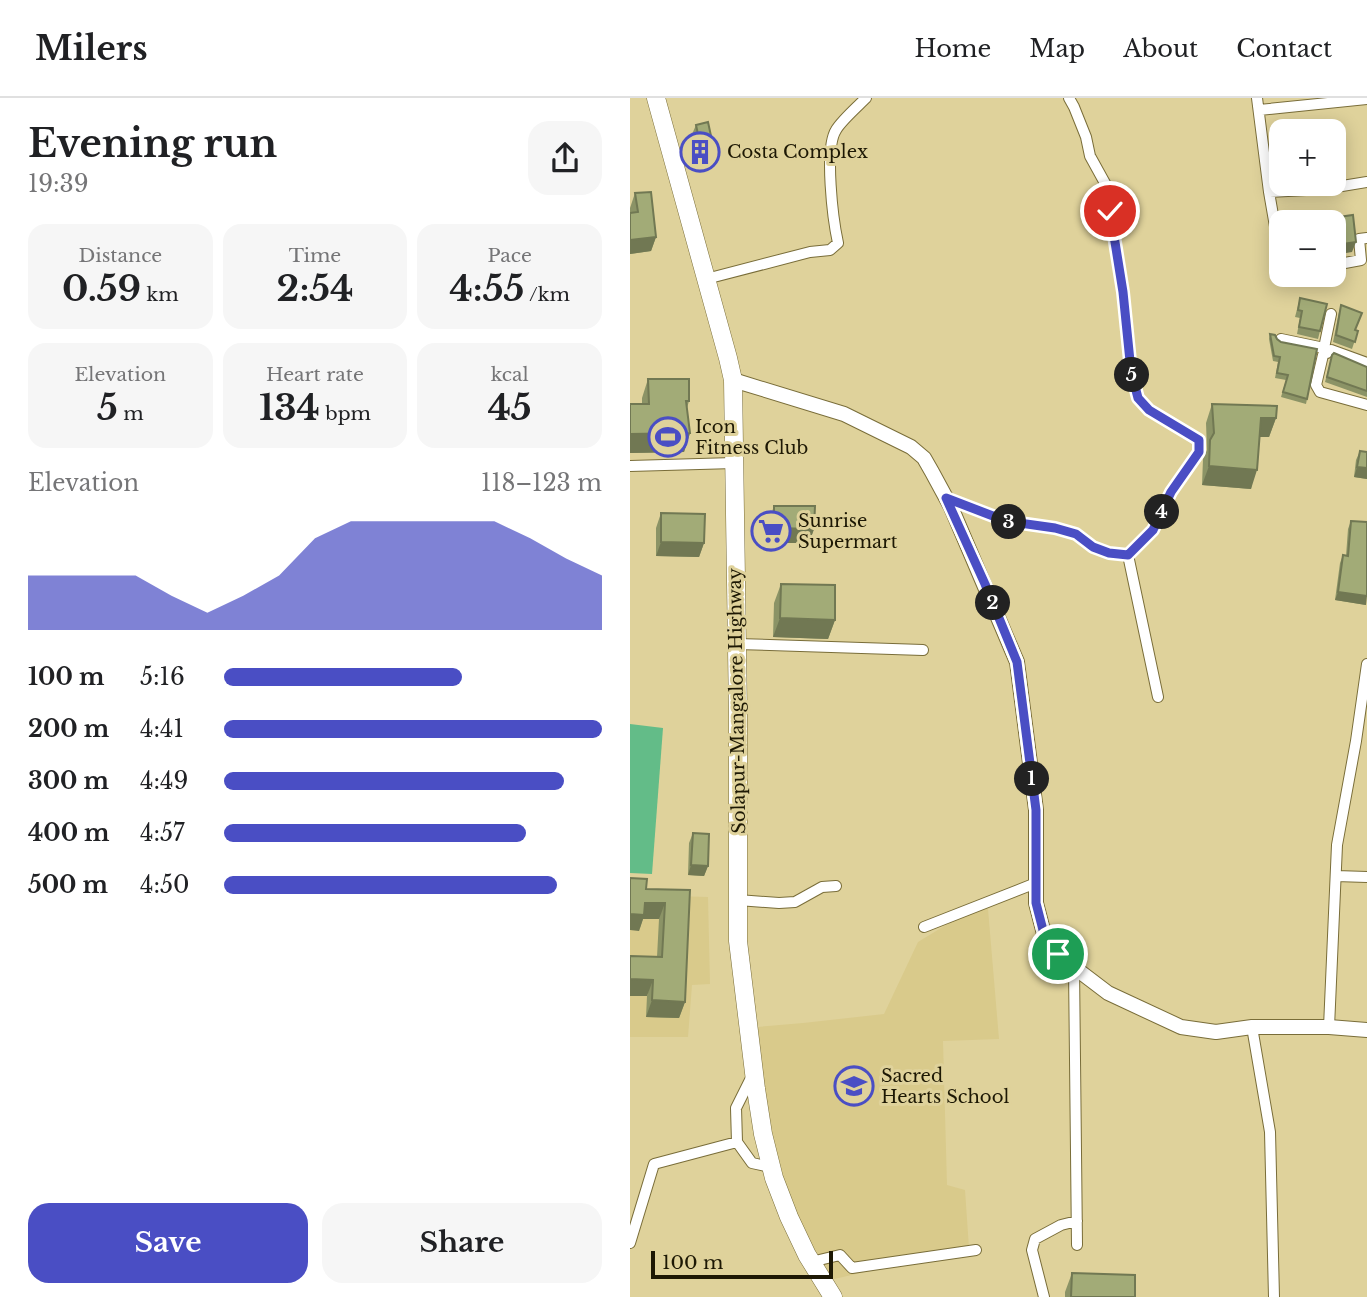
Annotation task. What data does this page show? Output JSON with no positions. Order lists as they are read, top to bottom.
{
  "streets": {
    "highway": ["Solapur-Mangalore Highway"]
  },
  "places": {
    "building": ["Costa Complex"],
    "sports": ["Icon Fitness Club"],
    "supermarket": ["Sunrise Supermart"],
    "school or university": ["Sacred Hearts School"]
  },
  "scale_bar": "100 m",
  "page": {
    "header": "Milers",
    "nav": [
      "Home",
      "Map",
      "About",
      "Contact"
    ],
    "heading": ["Evening run", "19:39"],
    "map_buttons": ["+", "−"],
    "stats": [
      ["Distance", "0.59 km"],
      ["Time", "2:54"],
      ["Pace", "4:55 /km"],
      ["Elevation", "5 m"],
      ["Heart rate", "134 bpm"],
      ["kcal", "45"]
    ],
    "pins": [
      "5",
      "4",
      "3",
      "2",
      "1"
    ],
    "chart": ["Elevation", "118–123 m"],
    "list": [
      {
        "name": "100 m",
        "note": "5:16"
      },
      {
        "name": "200 m",
        "note": "4:41"
      },
      {
        "name": "300 m",
        "note": "4:49"
      },
      {
        "name": "400 m",
        "note": "4:57"
      },
      {
        "name": "500 m",
        "note": "4:50"
      }
    ],
    "buttons": ["Save", "Share"],
    "scale": "100 m"
  }
}
